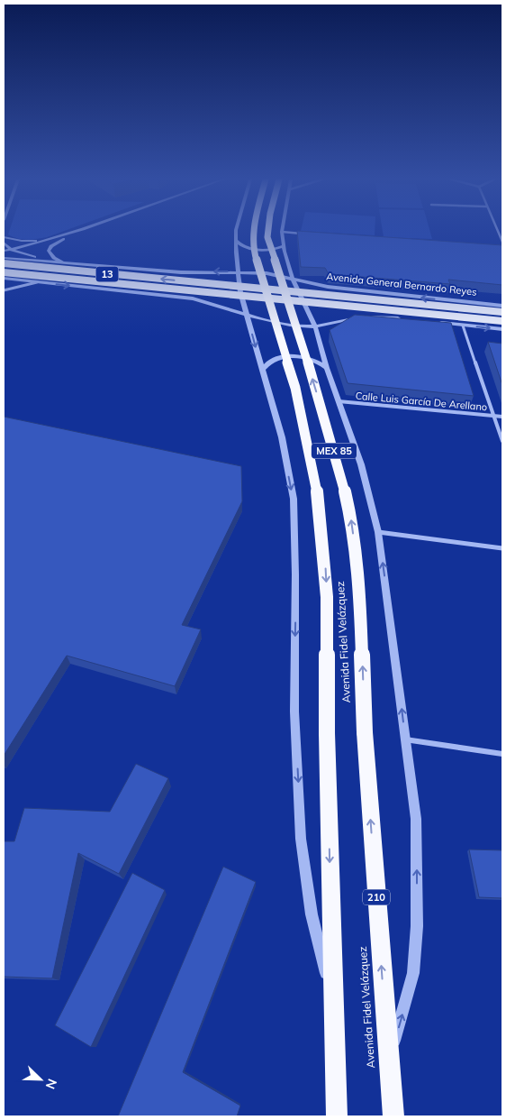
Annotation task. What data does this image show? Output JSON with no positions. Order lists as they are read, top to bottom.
{
  "streets": {
    "highway": ["MEX 85", "Avenida Fidel Velázquez", "210"],
    "main road": ["13", "Avenida General Bernardo Reyes"],
    "street": ["Calle Luis García De Arellano"]
  },
  "north": "bottom right"
}
